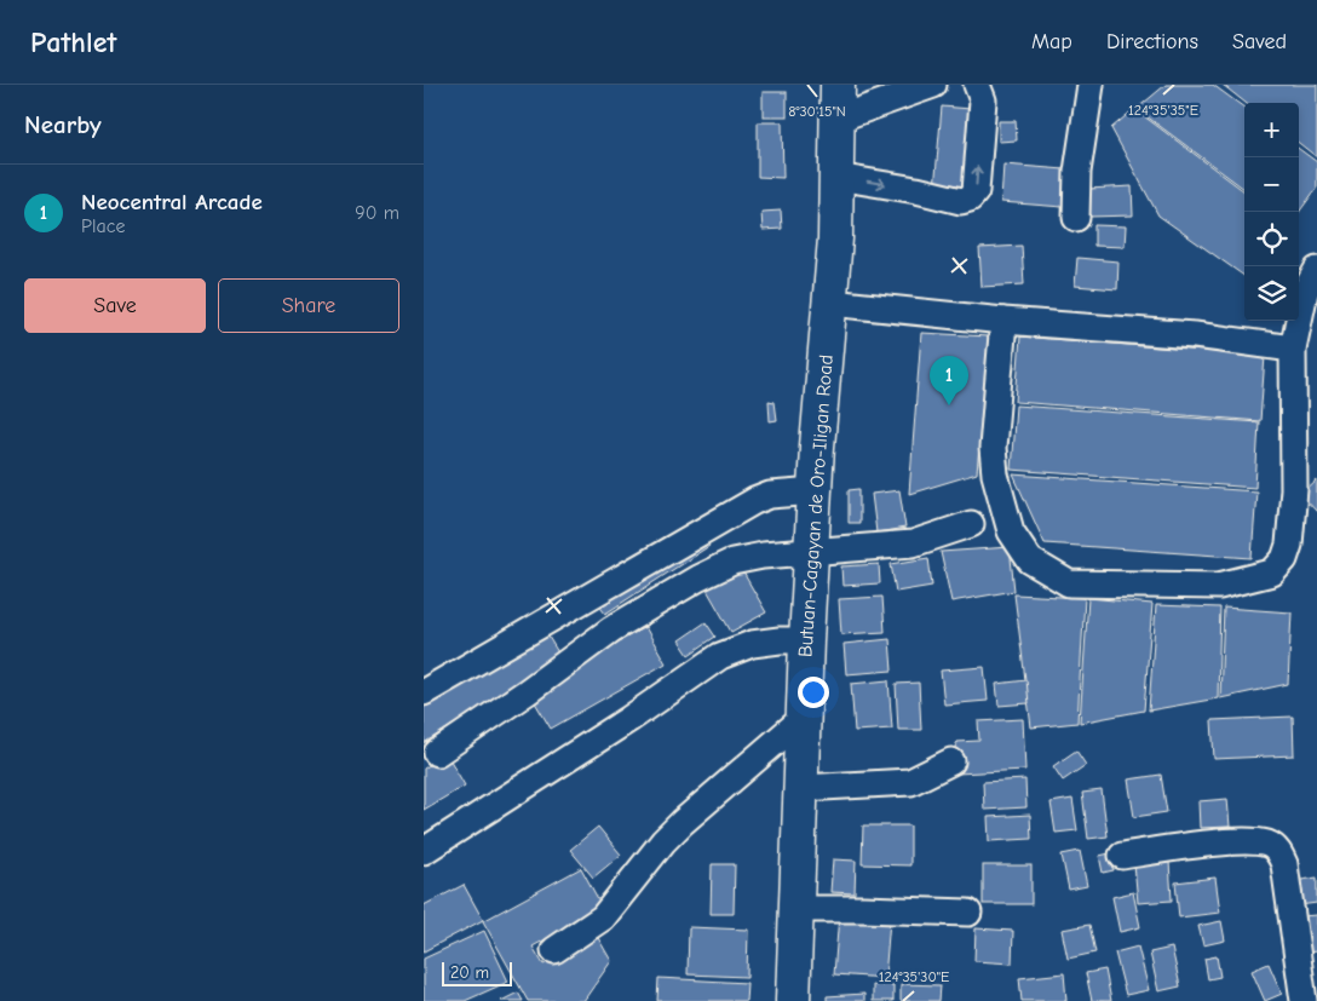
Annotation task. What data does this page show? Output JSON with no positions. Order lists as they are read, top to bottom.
{
  "streets": {
    "highway": ["Butuan-Cagayan de Oro-Iligan Road"]
  },
  "scale_bar": "20 m",
  "page": {
    "header": "Pathlet",
    "nav": ["Map", "Directions", "Saved"],
    "heading": "Nearby",
    "map_buttons": ["+", "−"],
    "list": [
      {
        "mark": "1",
        "name": "Neocentral Arcade",
        "note": "Place",
        "value": "90 m"
      }
    ],
    "buttons": ["Save", "Share"],
    "pins": "1",
    "scale": "20 m"
  },
  "coordinates": ["124°35'35\"E", "8°30'15\"N", "124°35'30\"E"]
}
